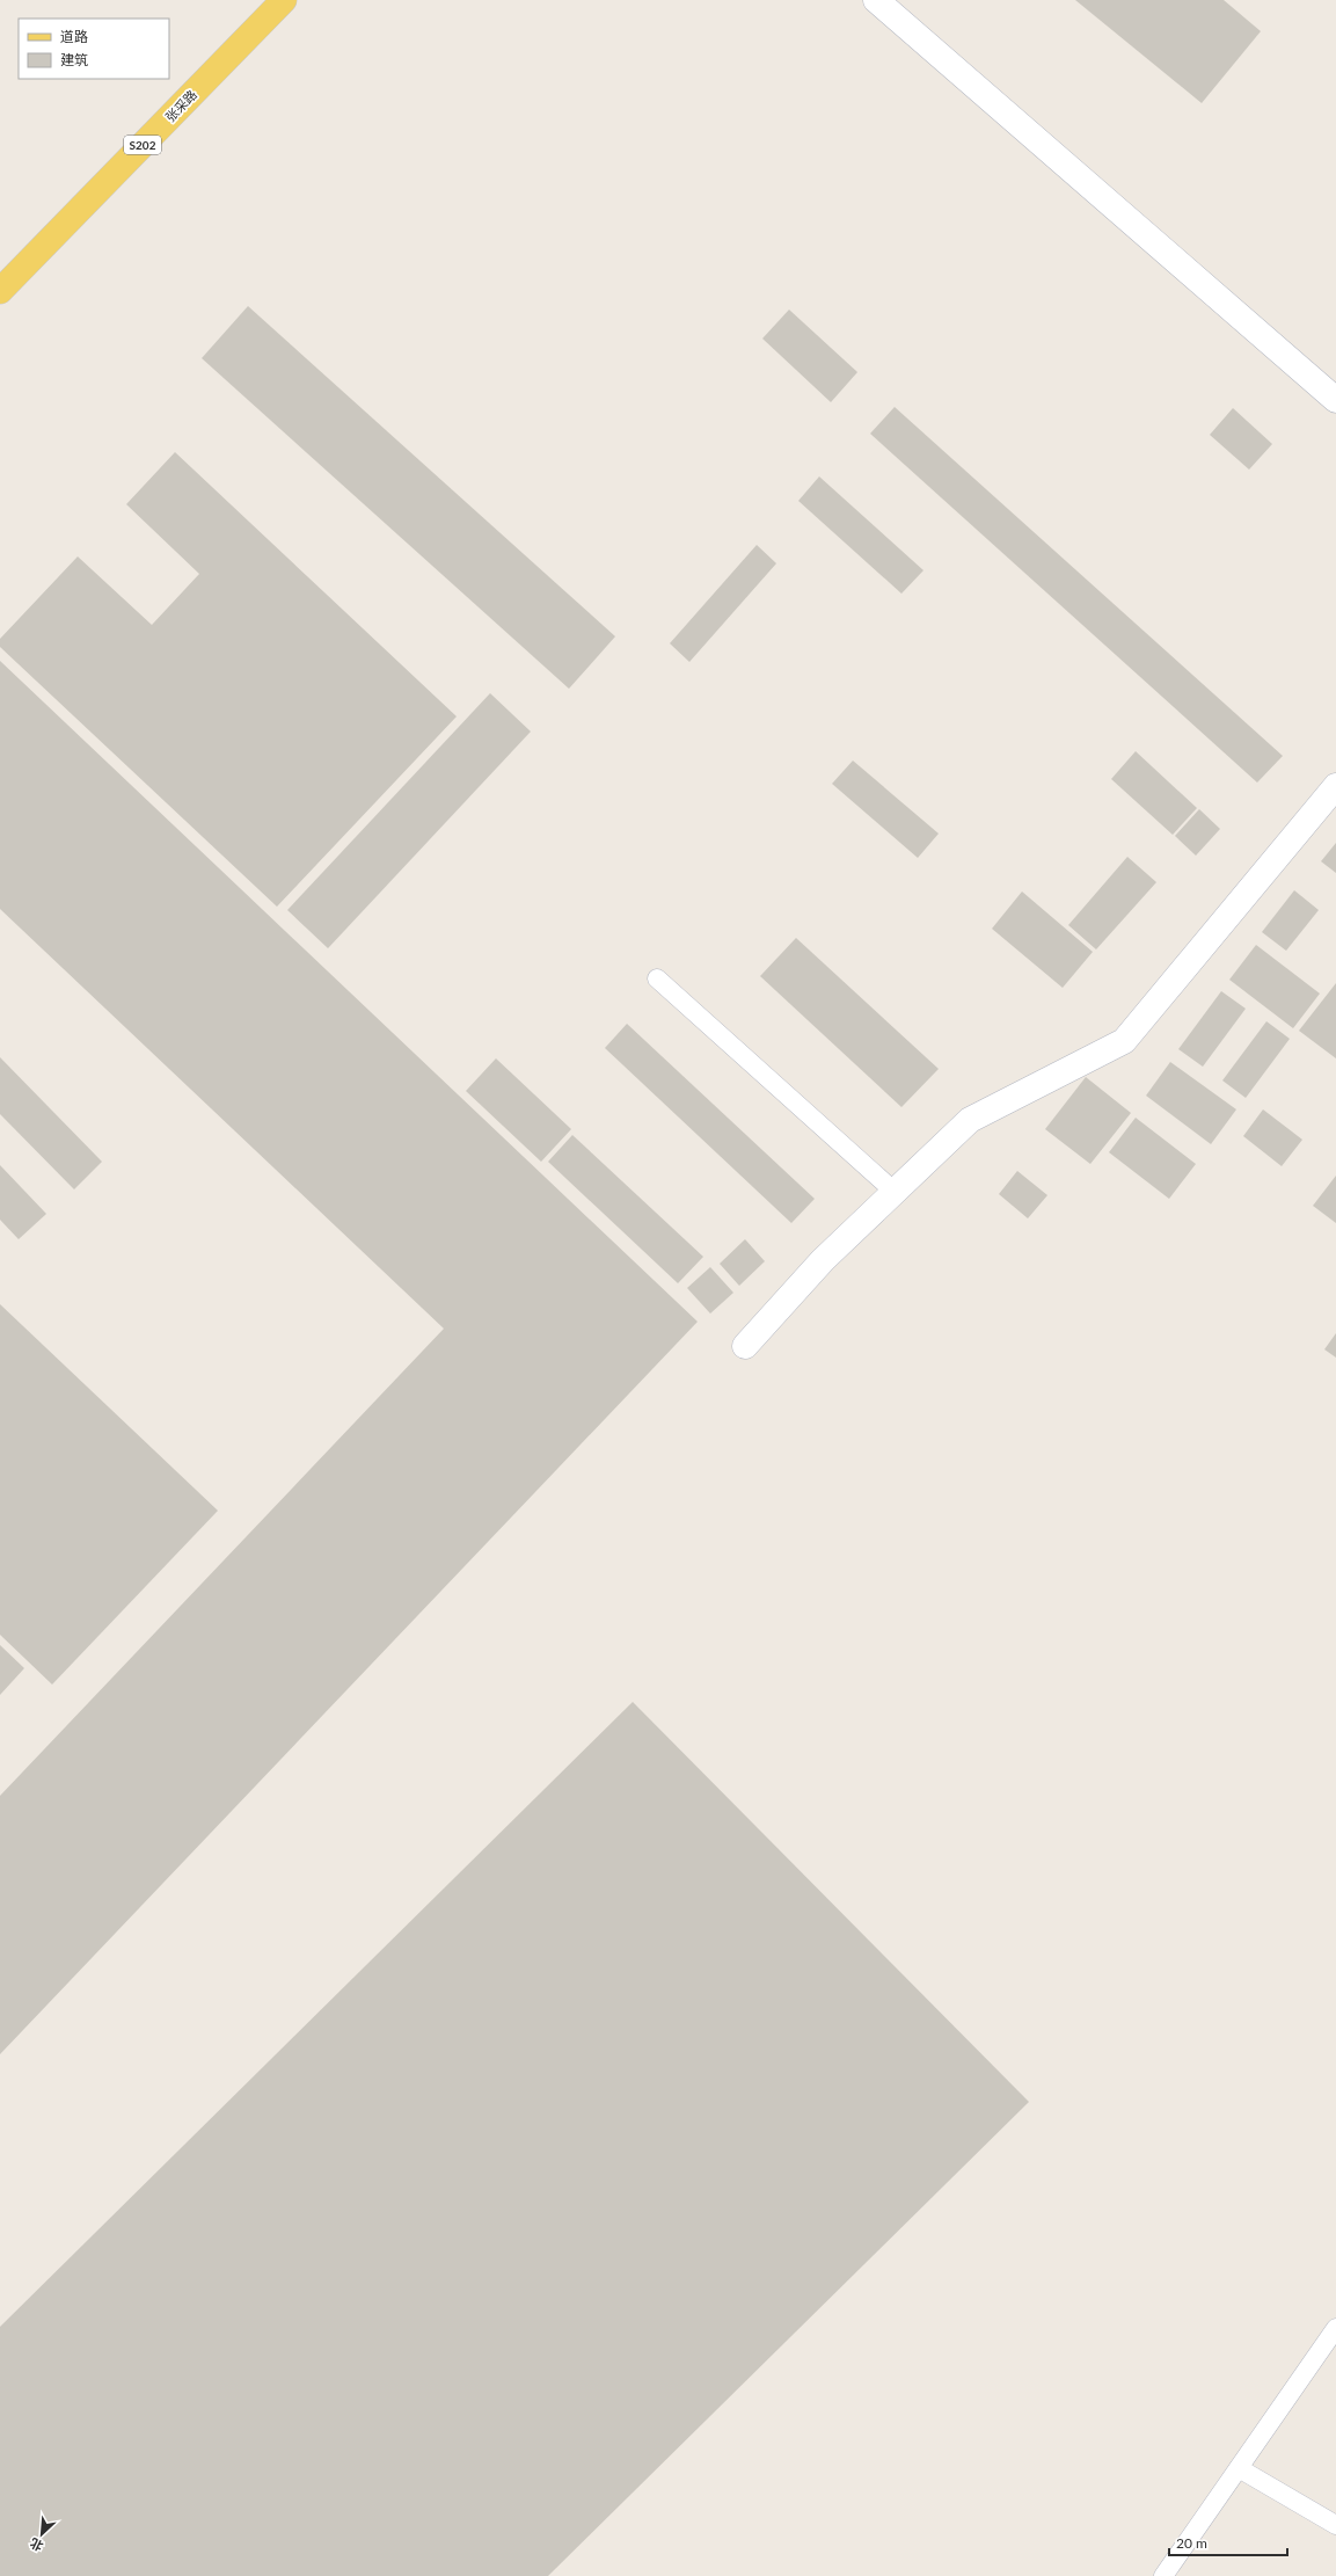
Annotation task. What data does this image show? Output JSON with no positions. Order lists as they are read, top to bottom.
{
  "streets": {
    "main road": ["张采路", "S202"]
  },
  "legend": ["道路", "建筑"],
  "scale_bar": "20 m",
  "north": "bottom left"
}
